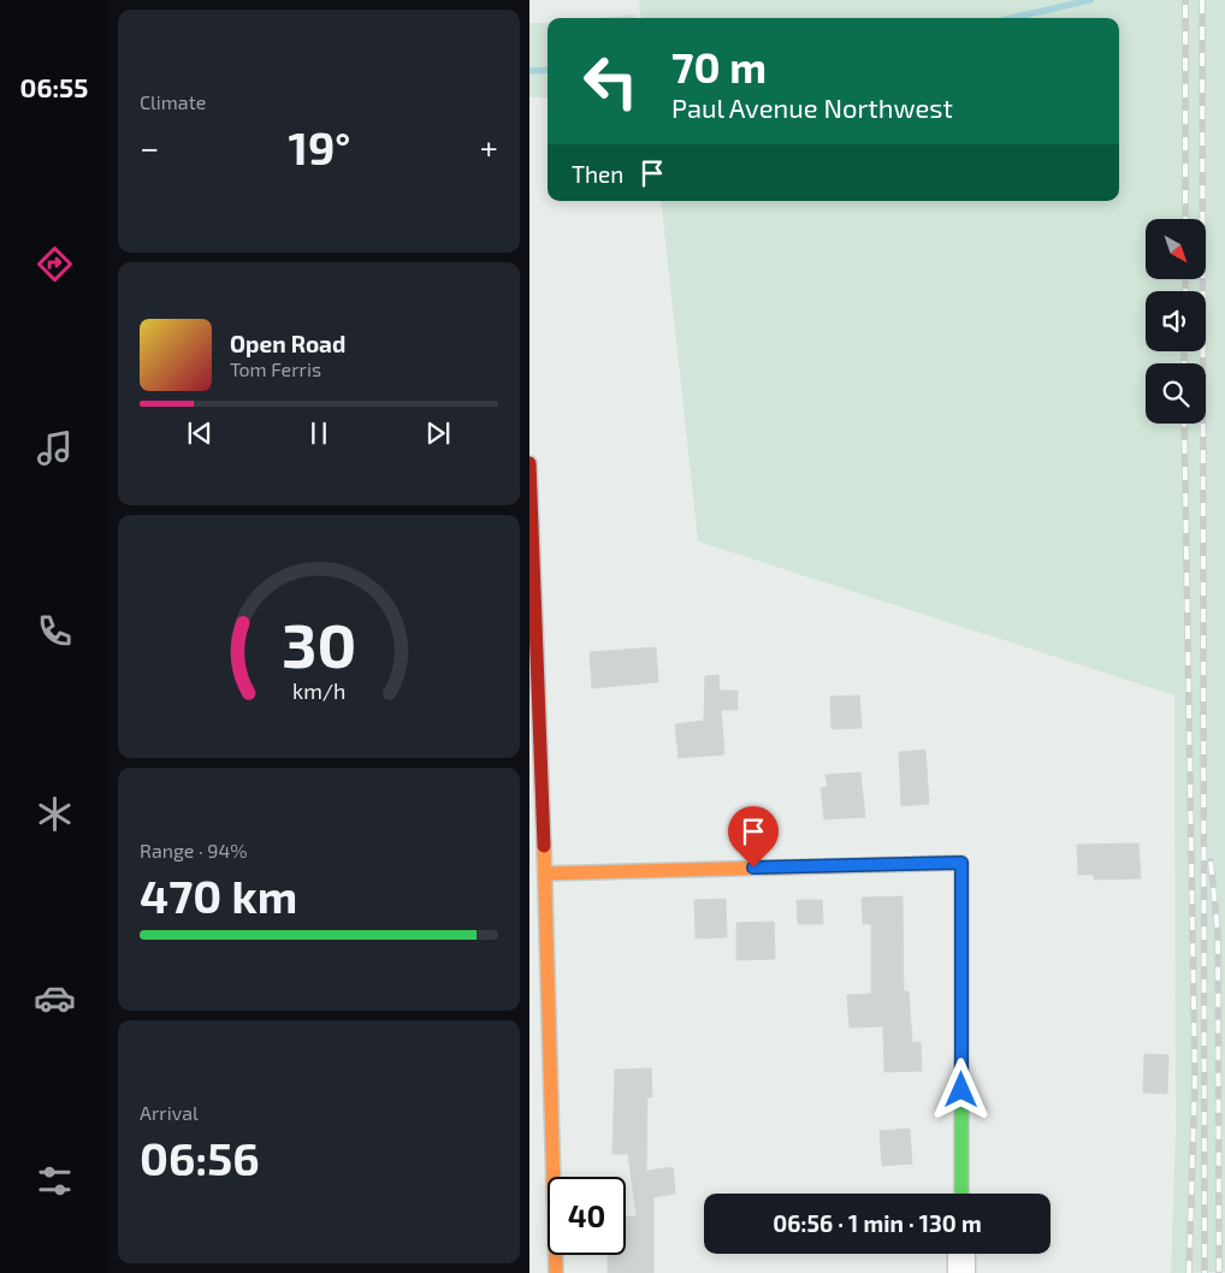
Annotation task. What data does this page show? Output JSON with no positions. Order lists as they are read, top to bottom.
{
  "north": "bottom right",
  "page": {
    "tabs": "06:55",
    "tile": [
      "Climate",
      ["Range · 94%", "470 km"],
      ["Arrival", "06:56"]
    ],
    "turn": ["70 m", "Paul Avenue Northwest"],
    "heat": ["−", "19°", "+"],
    "then": "Then",
    "song": ["Open Road", "Tom Ferris"],
    "limit": "40",
    "trip": "06:56 · 1 min · 130 m",
    "gauge": ["30", "km/h"]
  }
}
